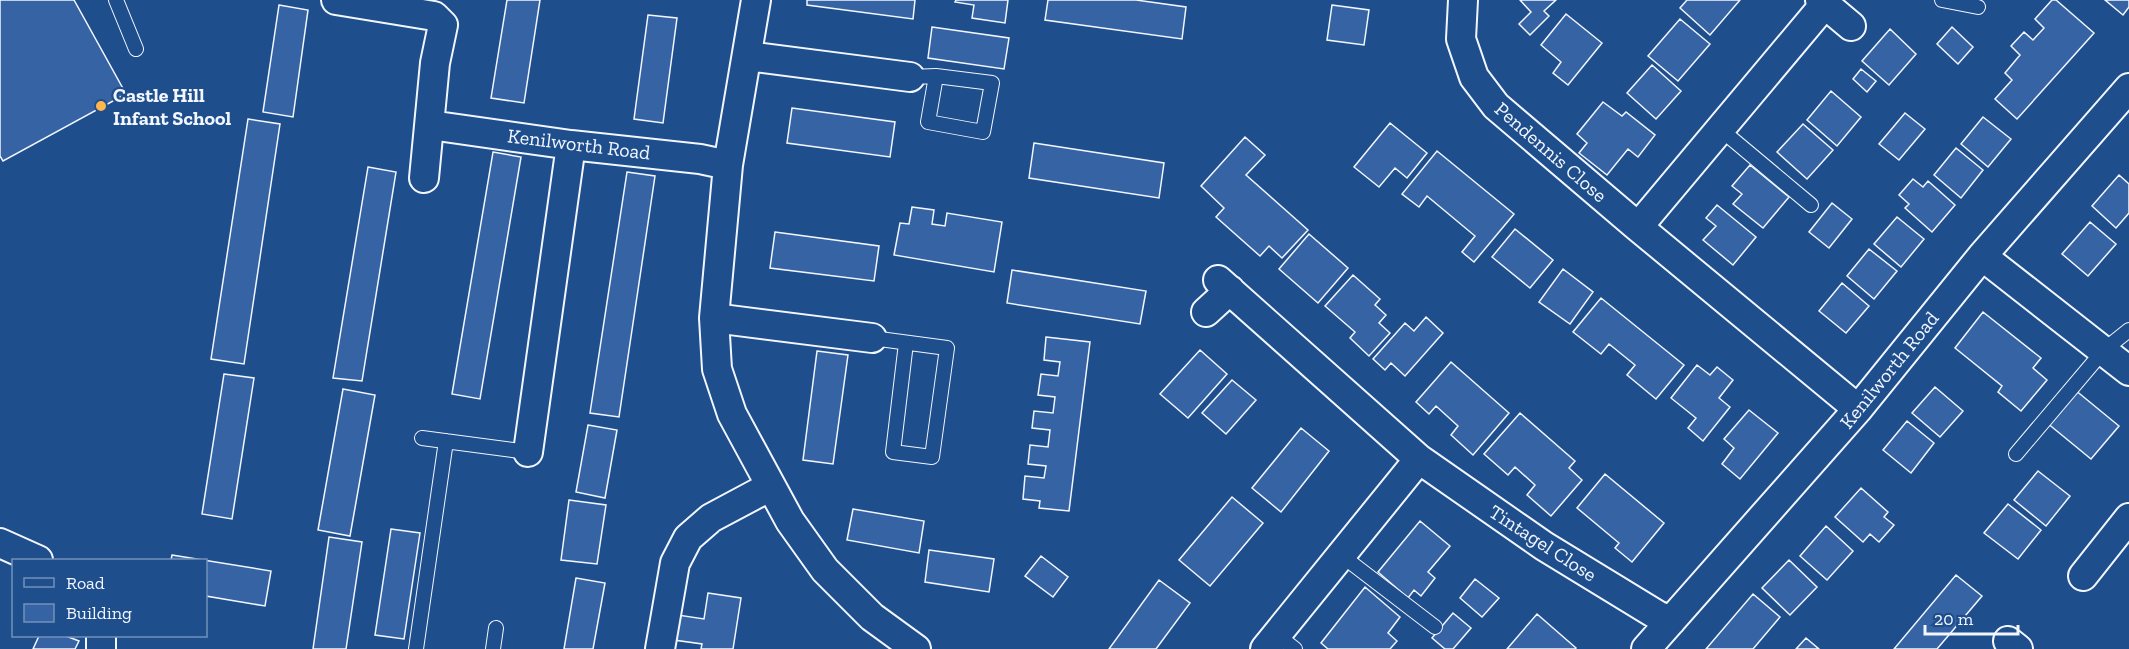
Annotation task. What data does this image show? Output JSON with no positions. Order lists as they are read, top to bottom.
{
  "streets": {
    "street": ["Kenilworth Road", "Pendennis Close", "Tintagel Close"]
  },
  "crossings": [
    ["Kenilworth Road", "Pendennis Close"],
    ["Kenilworth Road", "Tintagel Close"]
  ],
  "places": ["Castle Hill Infant School"],
  "legend": ["Road", "Building"],
  "scale_bar": "20 m"
}
